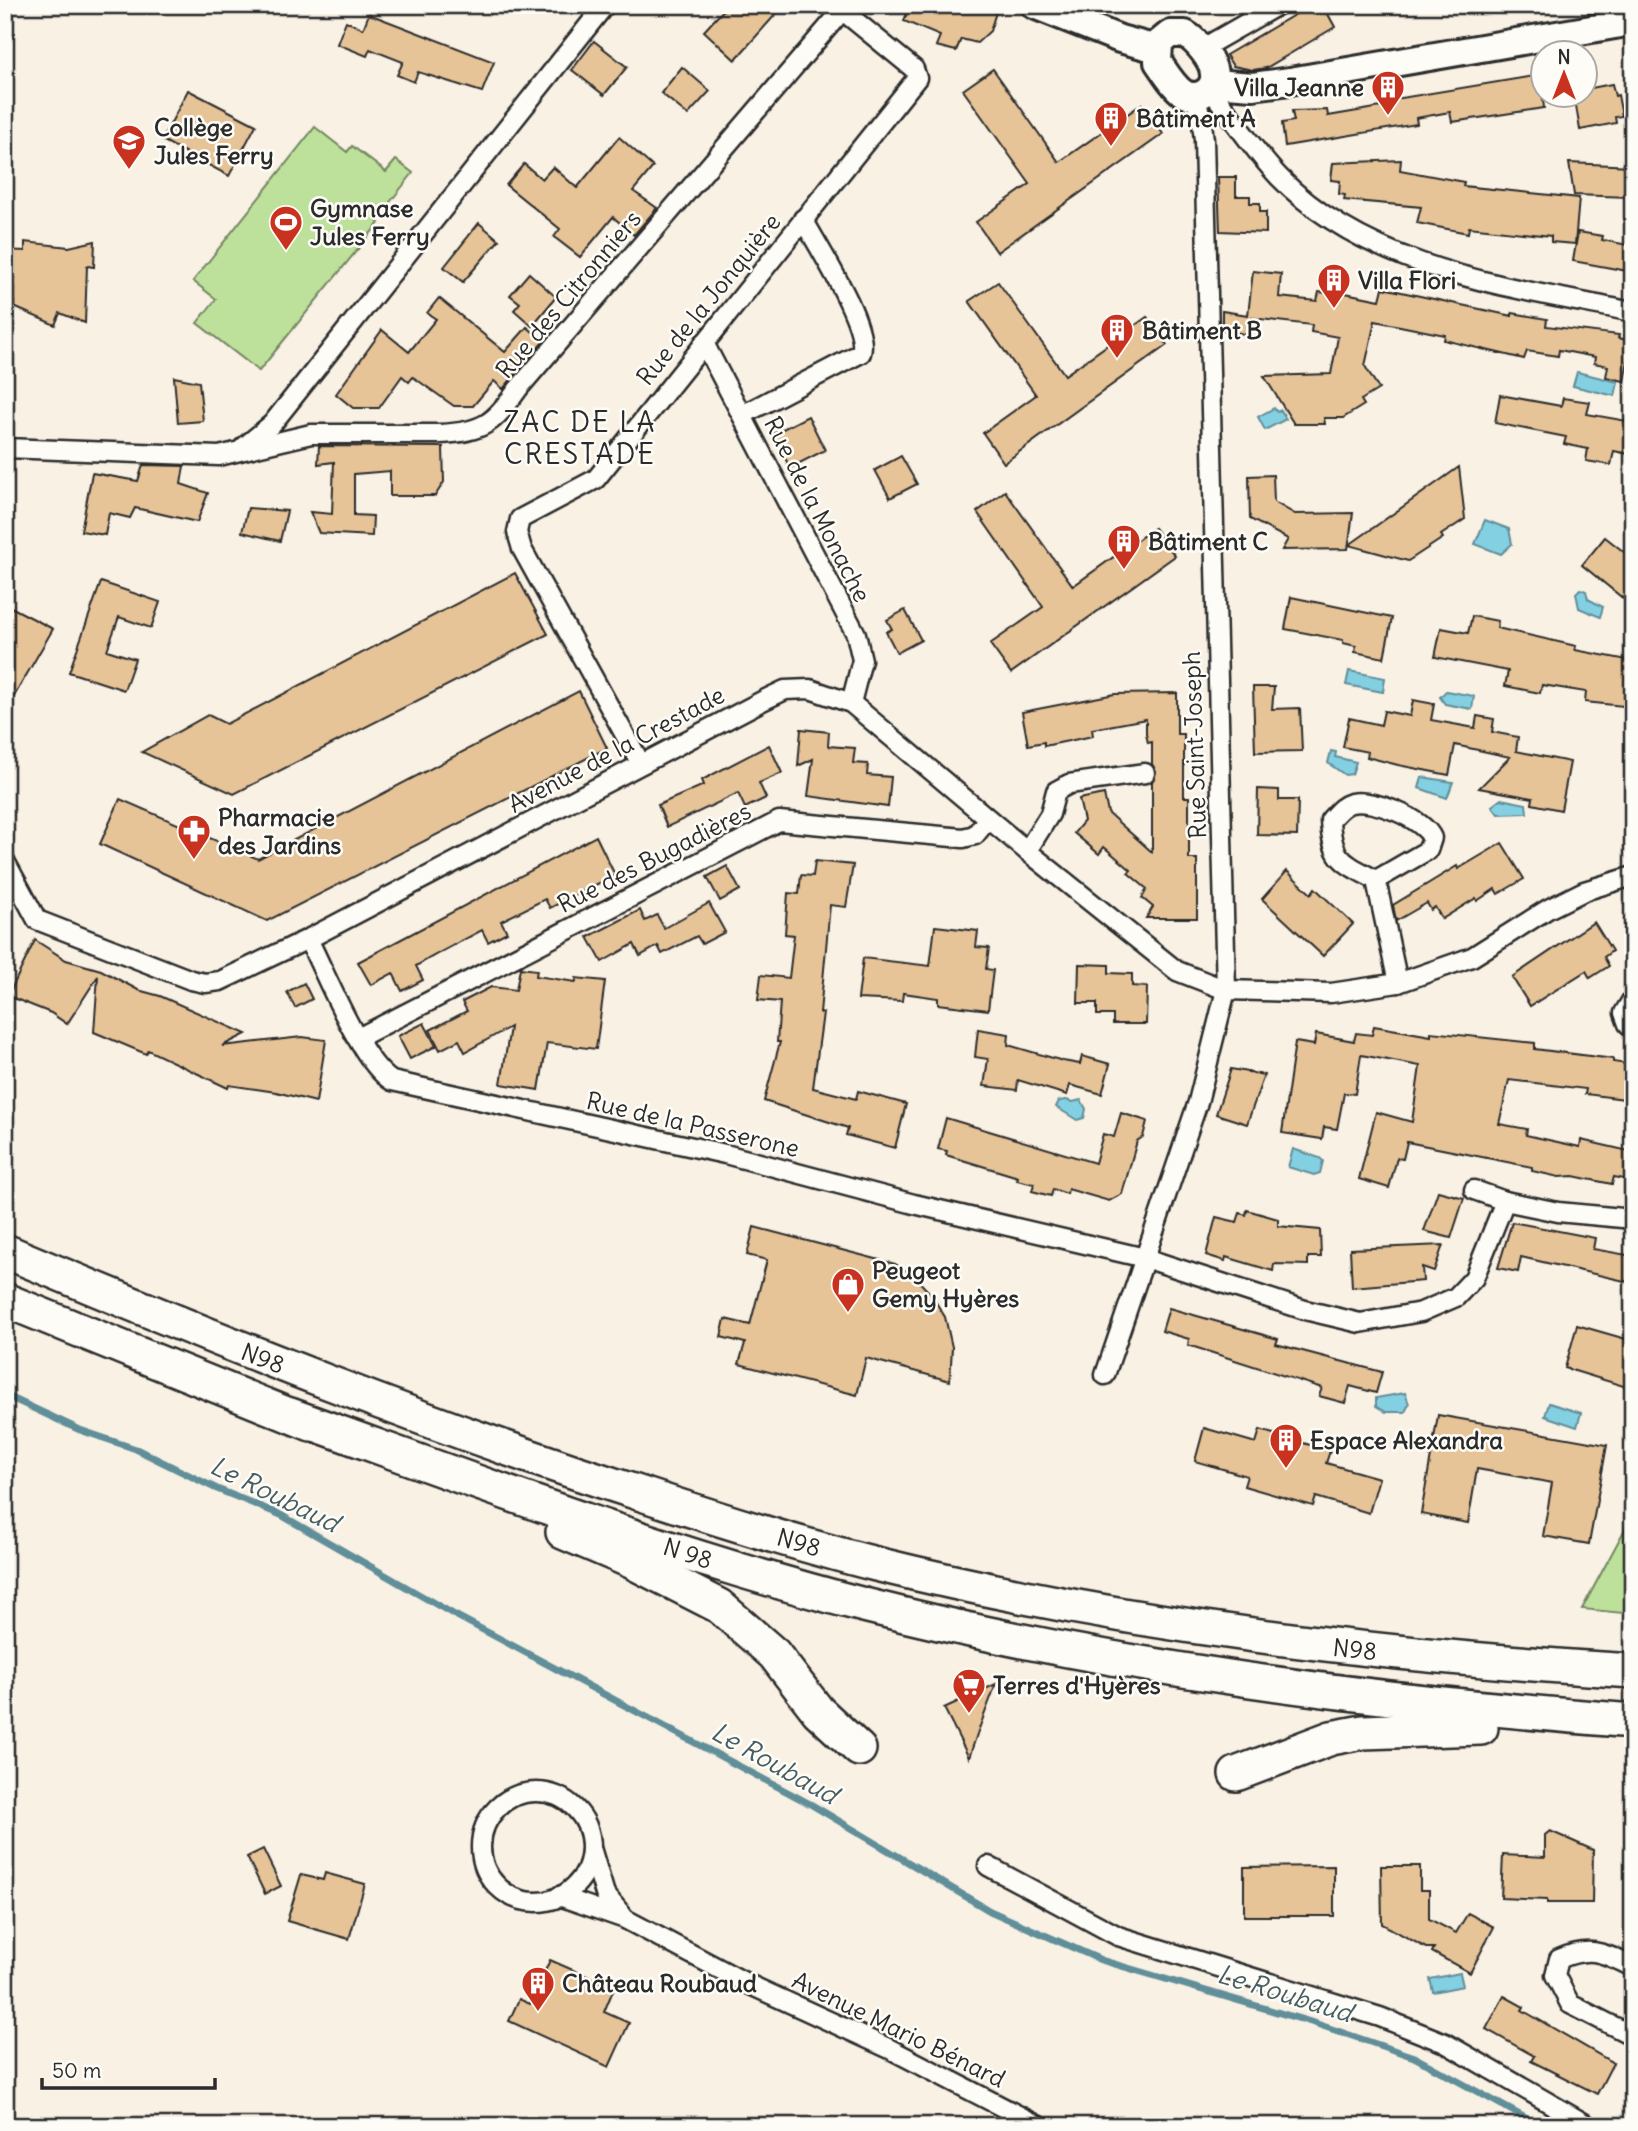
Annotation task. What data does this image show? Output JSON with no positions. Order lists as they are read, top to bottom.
{
  "streets": {
    "highway": ["N98", "N 98"],
    "street": [
      "Rue des Citronniers",
      "Rue de la Jonquière",
      "Rue de la Monache",
      "Rue Saint-Joseph",
      "Avenue de la Crestade",
      "Rue des Bugadières",
      "Rue de la Passerone",
      "Avenue Mario Bénard"
    ]
  },
  "crossings": [
    ["Rue des Citronniers", "Rue de la Jonquière"],
    ["Rue de la Jonquière", "Rue de la Monache"],
    ["Rue de la Jonquière", "Avenue de la Crestade"],
    ["Rue de la Monache", "Avenue de la Crestade"],
    ["Rue Saint-Joseph", "Avenue de la Crestade"],
    ["Rue Saint-Joseph", "Rue de la Passerone"],
    ["Avenue de la Crestade", "Rue des Bugadières"],
    ["Avenue de la Crestade", "Rue de la Passerone"],
    ["Rue des Bugadières", "Rue de la Passerone"]
  ],
  "districts": ["ZAC DE LA CRESTADE"],
  "water": ["Le Roubaud"],
  "places": {
    "building": [
      "Villa Jeanne",
      "Bâtiment A",
      "Villa Flori",
      "Bâtiment B",
      "Bâtiment C",
      "Espace Alexandra",
      "Château Roubaud"
    ],
    "school or university": ["Collège Jules Ferry"],
    "sports": ["Gymnase Jules Ferry"],
    "pharmacy": ["Pharmacie des Jardins"],
    "shop": ["Peugeot Gemy Hyères"],
    "supermarket": ["Terres d'Hyères"]
  },
  "scale_bar": "50 m",
  "north": "top"
}
